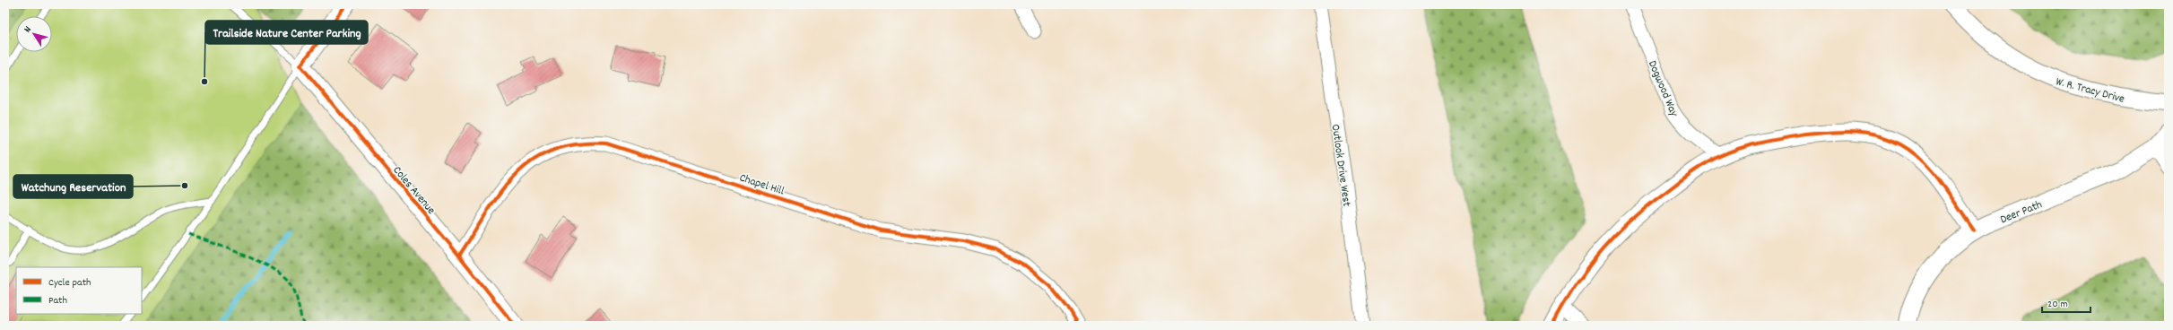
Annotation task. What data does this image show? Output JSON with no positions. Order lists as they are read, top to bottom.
{
  "streets": {
    "street": [
      "Dogwood Way",
      "W. R. Tracy Drive",
      "Outlook Drive West",
      "Chapel Hill",
      "Coles Avenue",
      "Deer Path"
    ]
  },
  "crossings": [
    ["Chapel Hill", "Coles Avenue"]
  ],
  "places": ["Trailside Nature Center Parking", "Watchung Reservation"],
  "legend": ["Cycle path", "Path"],
  "scale_bar": "20 m",
  "north": "top left"
}
